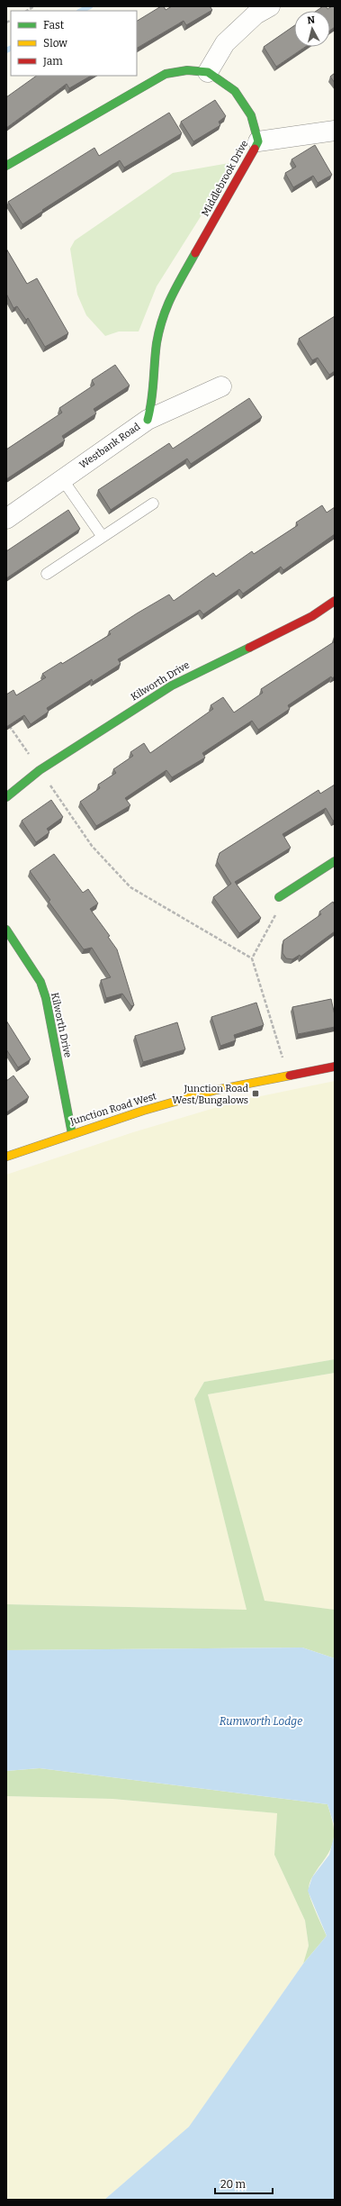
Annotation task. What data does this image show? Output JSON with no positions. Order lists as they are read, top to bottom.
{
  "streets": {
    "street": [
      "Middlebrook Drive",
      "Westbank Road",
      "Kilworth Drive",
      "Junction Road West"
    ]
  },
  "crossings": [
    ["Middlebrook Drive", "Westbank Road"],
    ["Kilworth Drive", "Junction Road West"]
  ],
  "water": ["Rumworth Lodge"],
  "places": {
    "transit": ["Junction Road West/Bungalows"]
  },
  "legend": ["Fast", "Slow", "Jam"],
  "scale_bar": "20 m",
  "north": "top"
}
